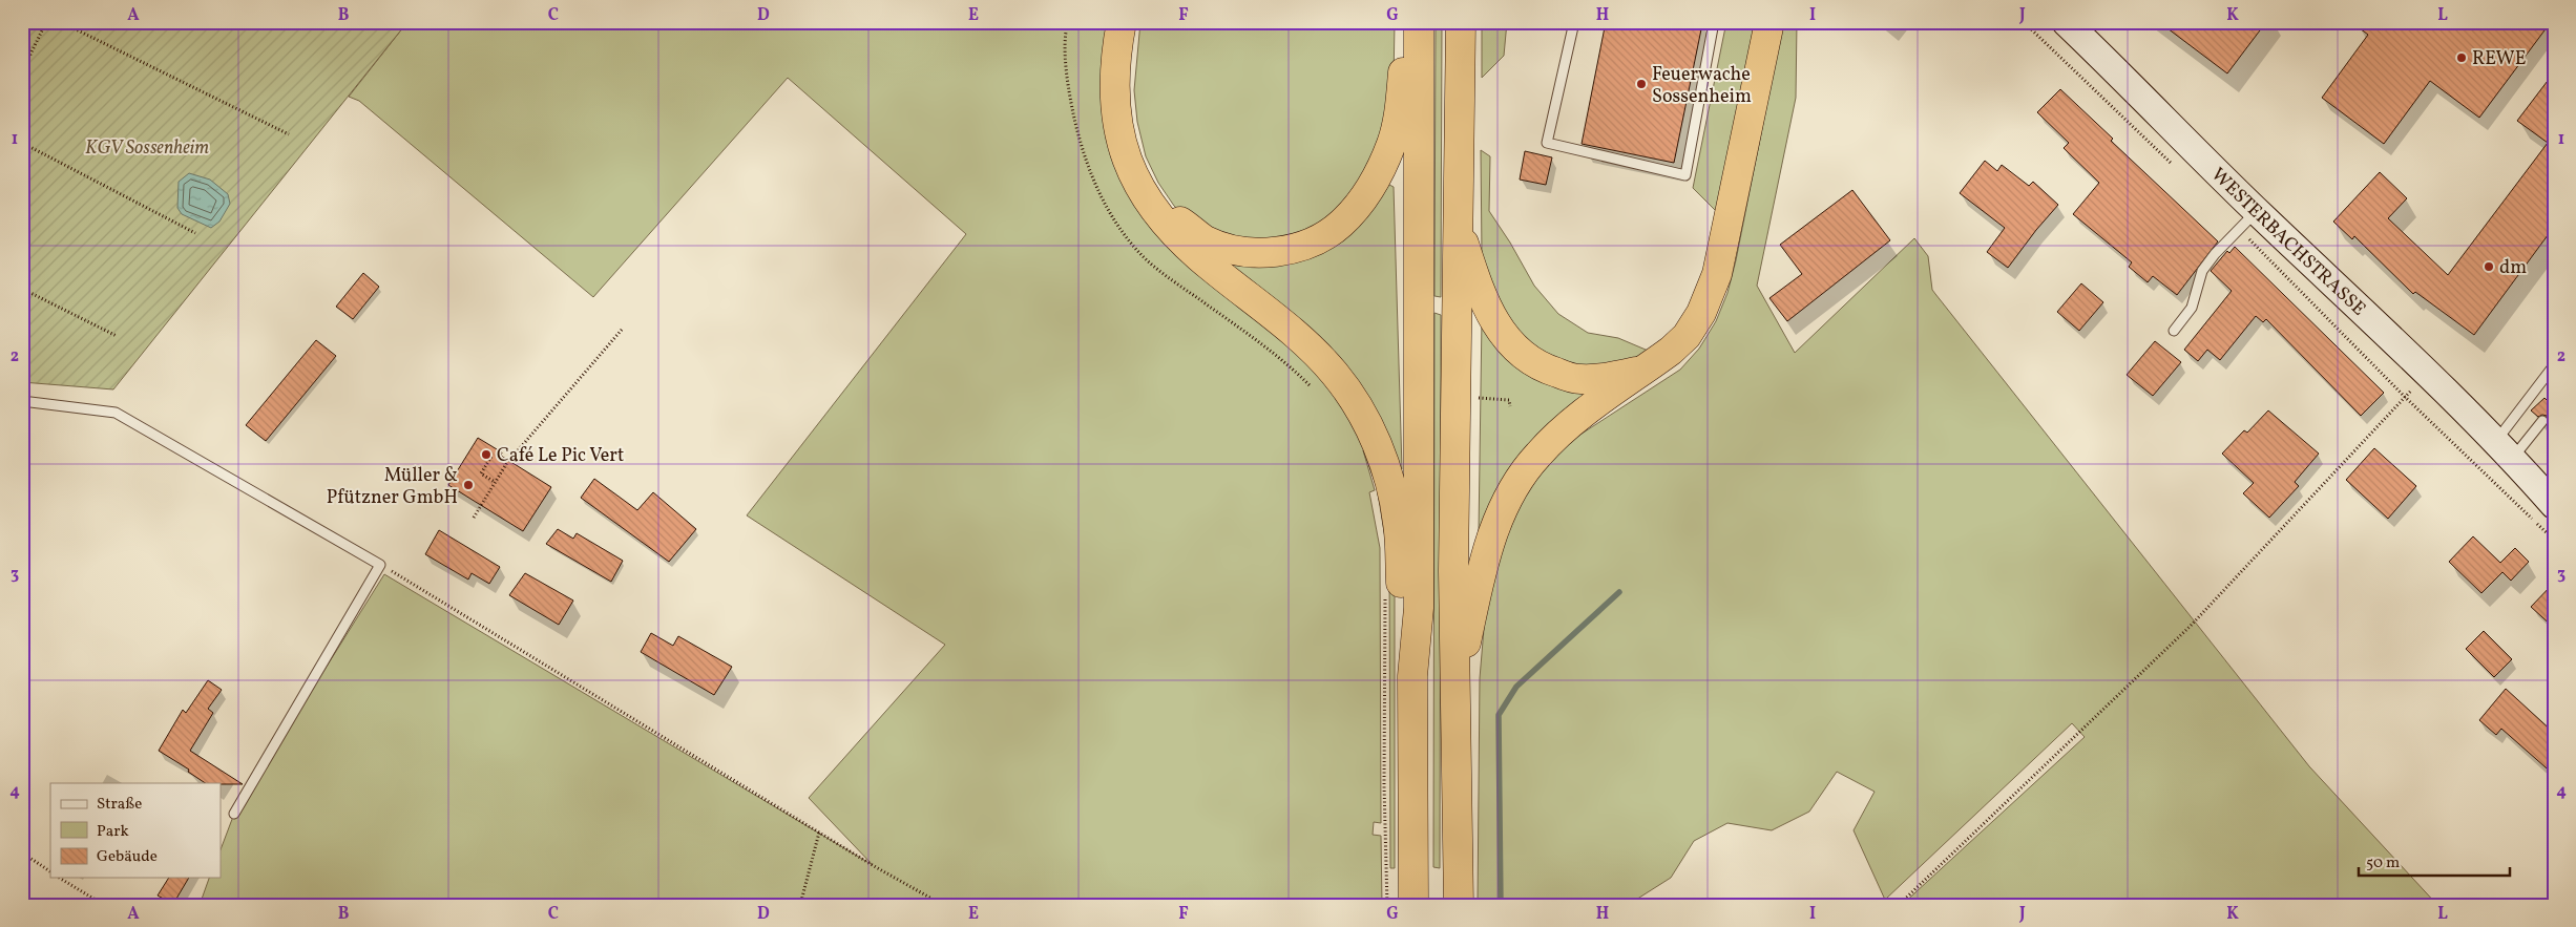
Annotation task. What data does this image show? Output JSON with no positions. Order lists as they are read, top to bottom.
{
  "streets": {
    "main road": ["WESTERBACHSTRASSE"]
  },
  "parks": ["KGV Sossenheim"],
  "places": [
    "REWE",
    "Feuerwache Sossenheim",
    "dm",
    "Café Le Pic Vert",
    "Müller & Pfützner GmbH"
  ],
  "legend": ["Straße", "Park", "Gebäude"],
  "scale_bar": "50 m",
  "grid": {
    "columns": [
      "A",
      "B",
      "C",
      "D",
      "E",
      "F",
      "G",
      "H",
      "I",
      "J",
      "K",
      "L"
    ],
    "rows": [
      "1",
      "2",
      "3",
      "4"
    ]
  }
}
